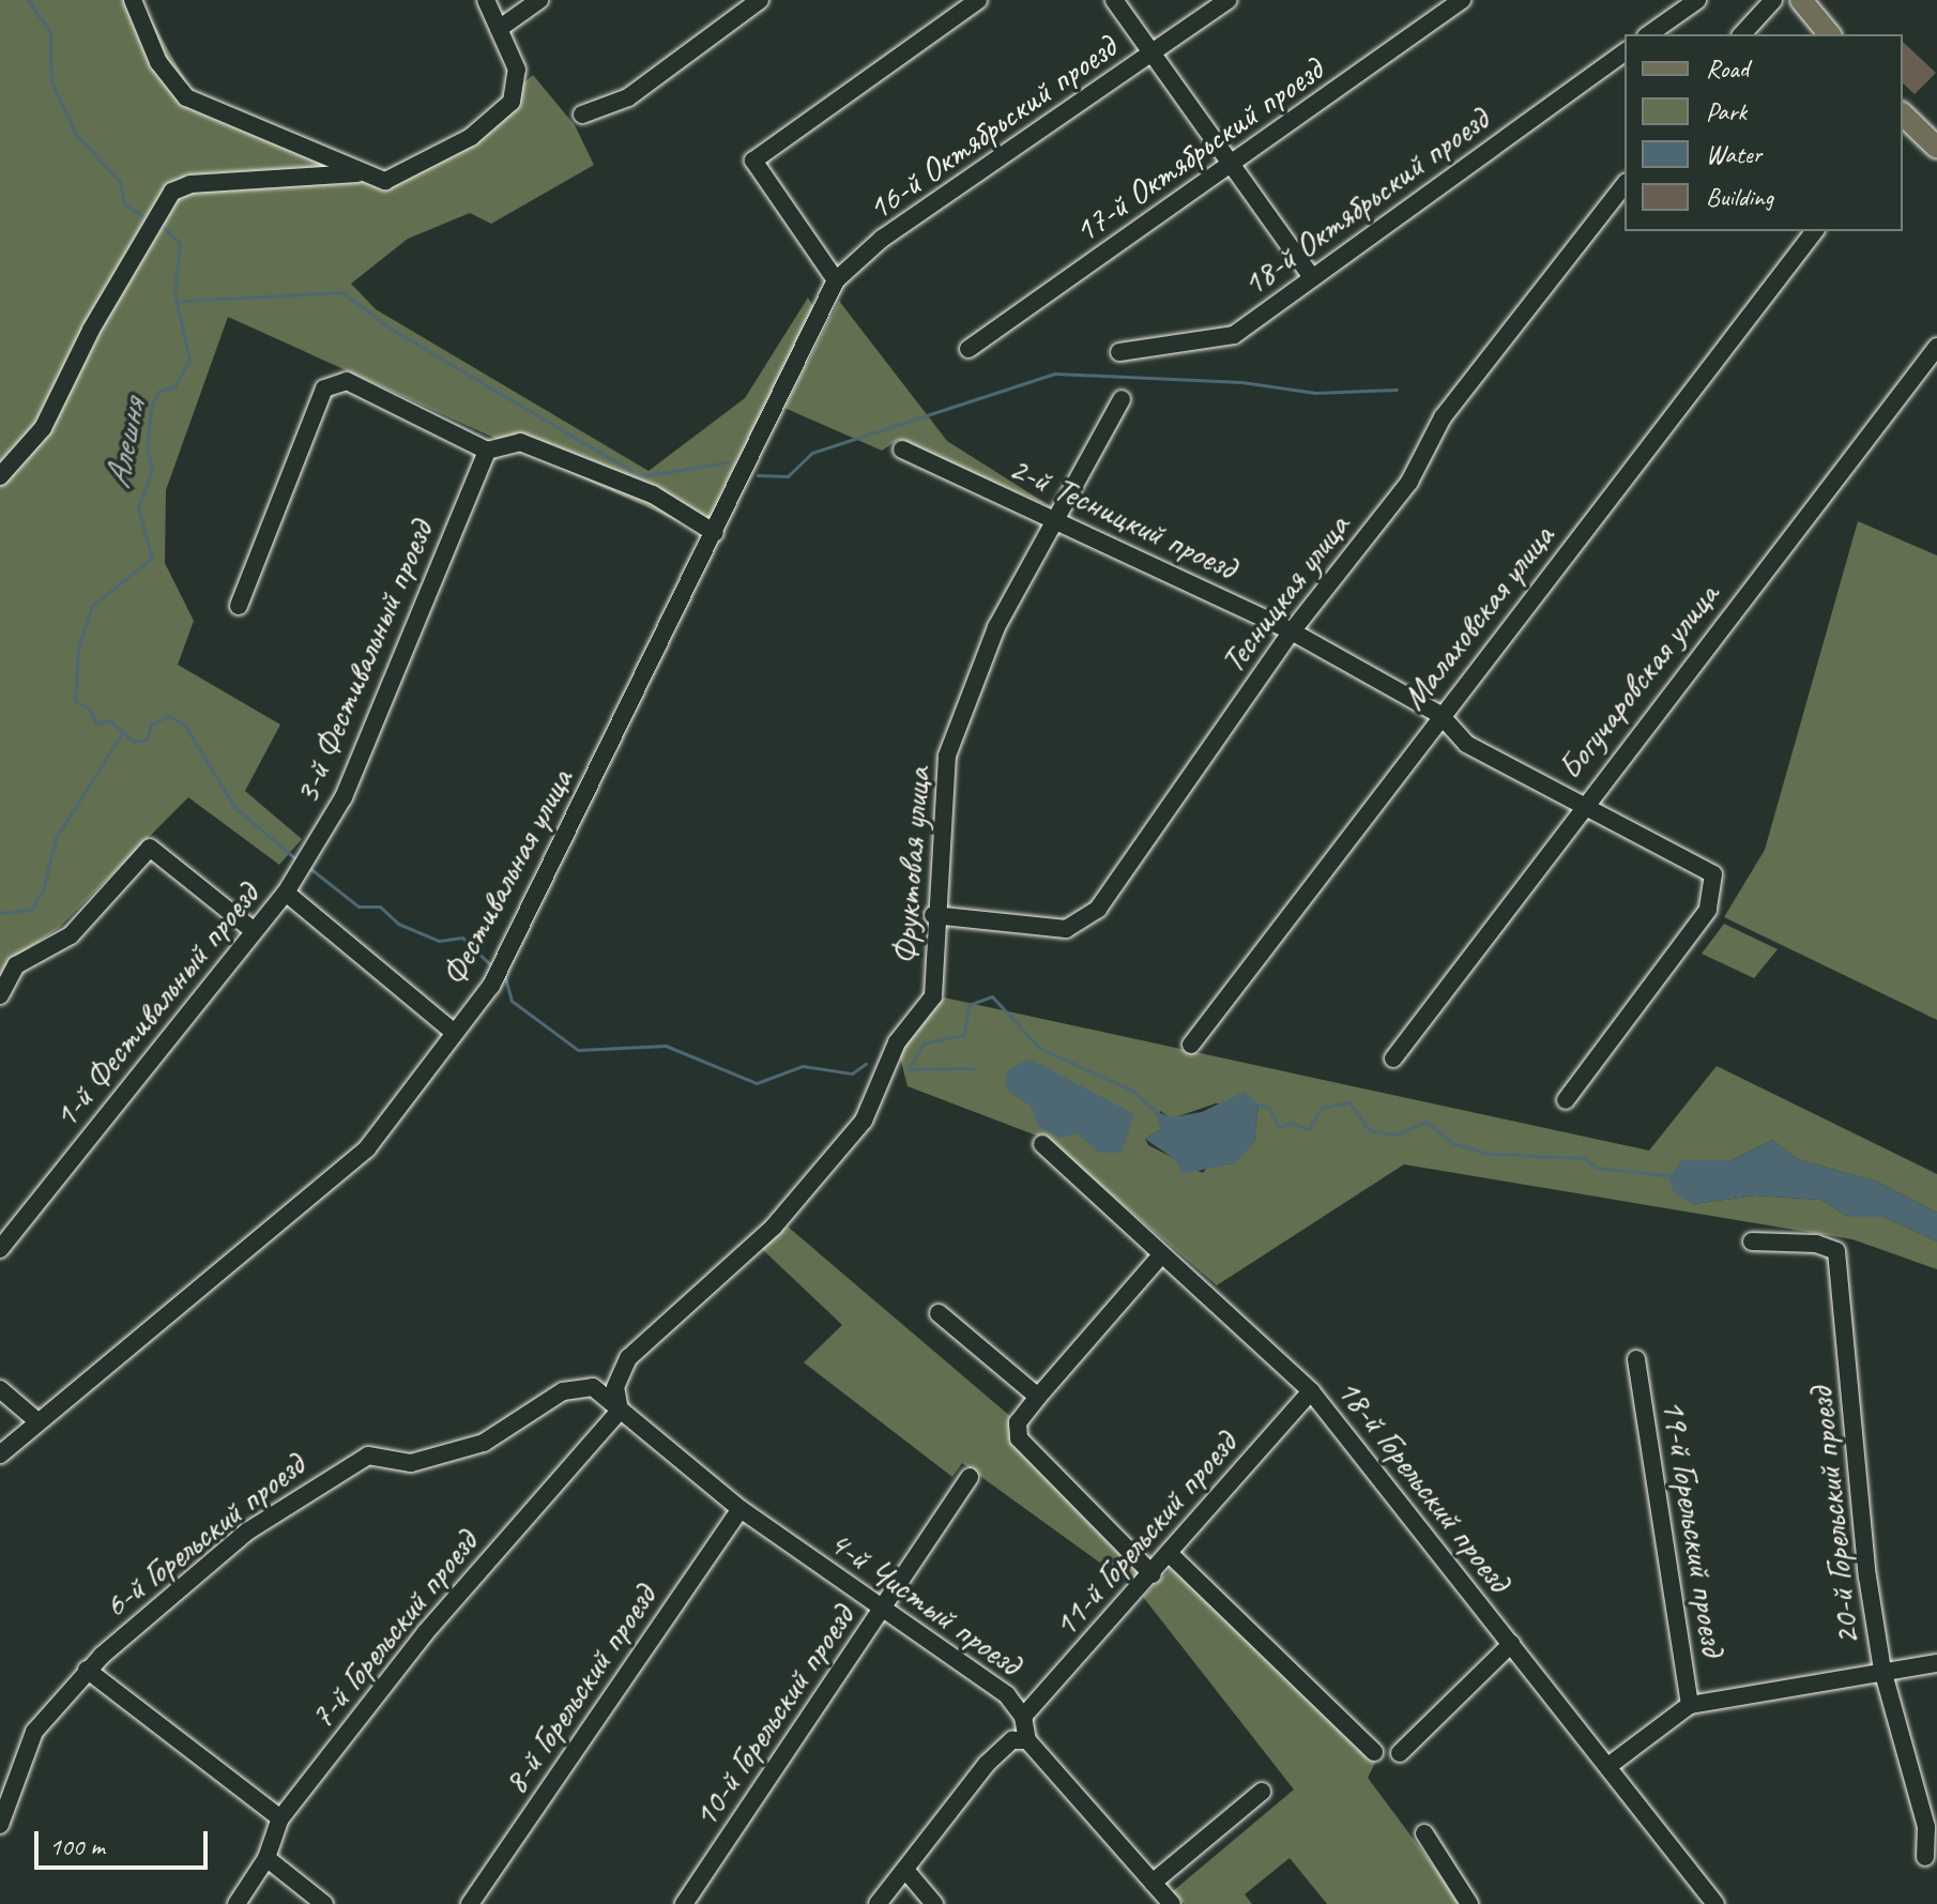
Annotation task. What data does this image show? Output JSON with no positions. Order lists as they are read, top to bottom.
{
  "streets": {
    "street": [
      "16-й Октябрьский проезд",
      "17-й Октябрьский проезд",
      "18-й Октябрьский проезд",
      "2-й Тесницкий проезд",
      "Тесницкая улица",
      "Малаховская улица",
      "3-й Фестивальный проезд",
      "Богучаровская улица",
      "Фруктовая улица",
      "Фестивальная улица",
      "1-й Фестивальный проезд",
      "18-й Горельский проезд",
      "20-й Горельский проезд",
      "19-й Горельский проезд",
      "11-й Горельский проезд",
      "6-й Горельский проезд",
      "4-й Чистый проезд",
      "7-й Горельский проезд",
      "8-й Горельский проезд",
      "10-й Горельский проезд"
    ]
  },
  "crossings": [
    ["16-й Октябрьский проезд", "Фестивальная улица"],
    ["2-й Тесницкий проезд", "Тесницкая улица"],
    ["2-й Тесницкий проезд", "Малаховская улица"],
    ["2-й Тесницкий проезд", "Богучаровская улица"],
    ["2-й Тесницкий проезд", "Фруктовая улица"],
    ["Тесницкая улица", "Фруктовая улица"],
    ["3-й Фестивальный проезд", "1-й Фестивальный проезд"],
    ["Фруктовая улица", "6-й Горельский проезд"],
    ["Фруктовая улица", "4-й Чистый проезд"],
    ["Фруктовая улица", "7-й Горельский проезд"],
    ["Фестивальная улица", "1-й Фестивальный проезд"],
    ["18-й Горельский проезд", "11-й Горельский проезд"],
    ["11-й Горельский проезд", "4-й Чистый проезд"],
    ["6-й Горельский проезд", "4-й Чистый проезд"],
    ["6-й Горельский проезд", "7-й Горельский проезд"],
    ["4-й Чистый проезд", "7-й Горельский проезд"],
    ["4-й Чистый проезд", "8-й Горельский проезд"],
    ["4-й Чистый проезд", "10-й Горельский проезд"]
  ],
  "water": ["Алешня"],
  "legend": [
    "Road",
    "Park",
    "Water",
    "Building"
  ],
  "scale_bar": "100 m"
}
